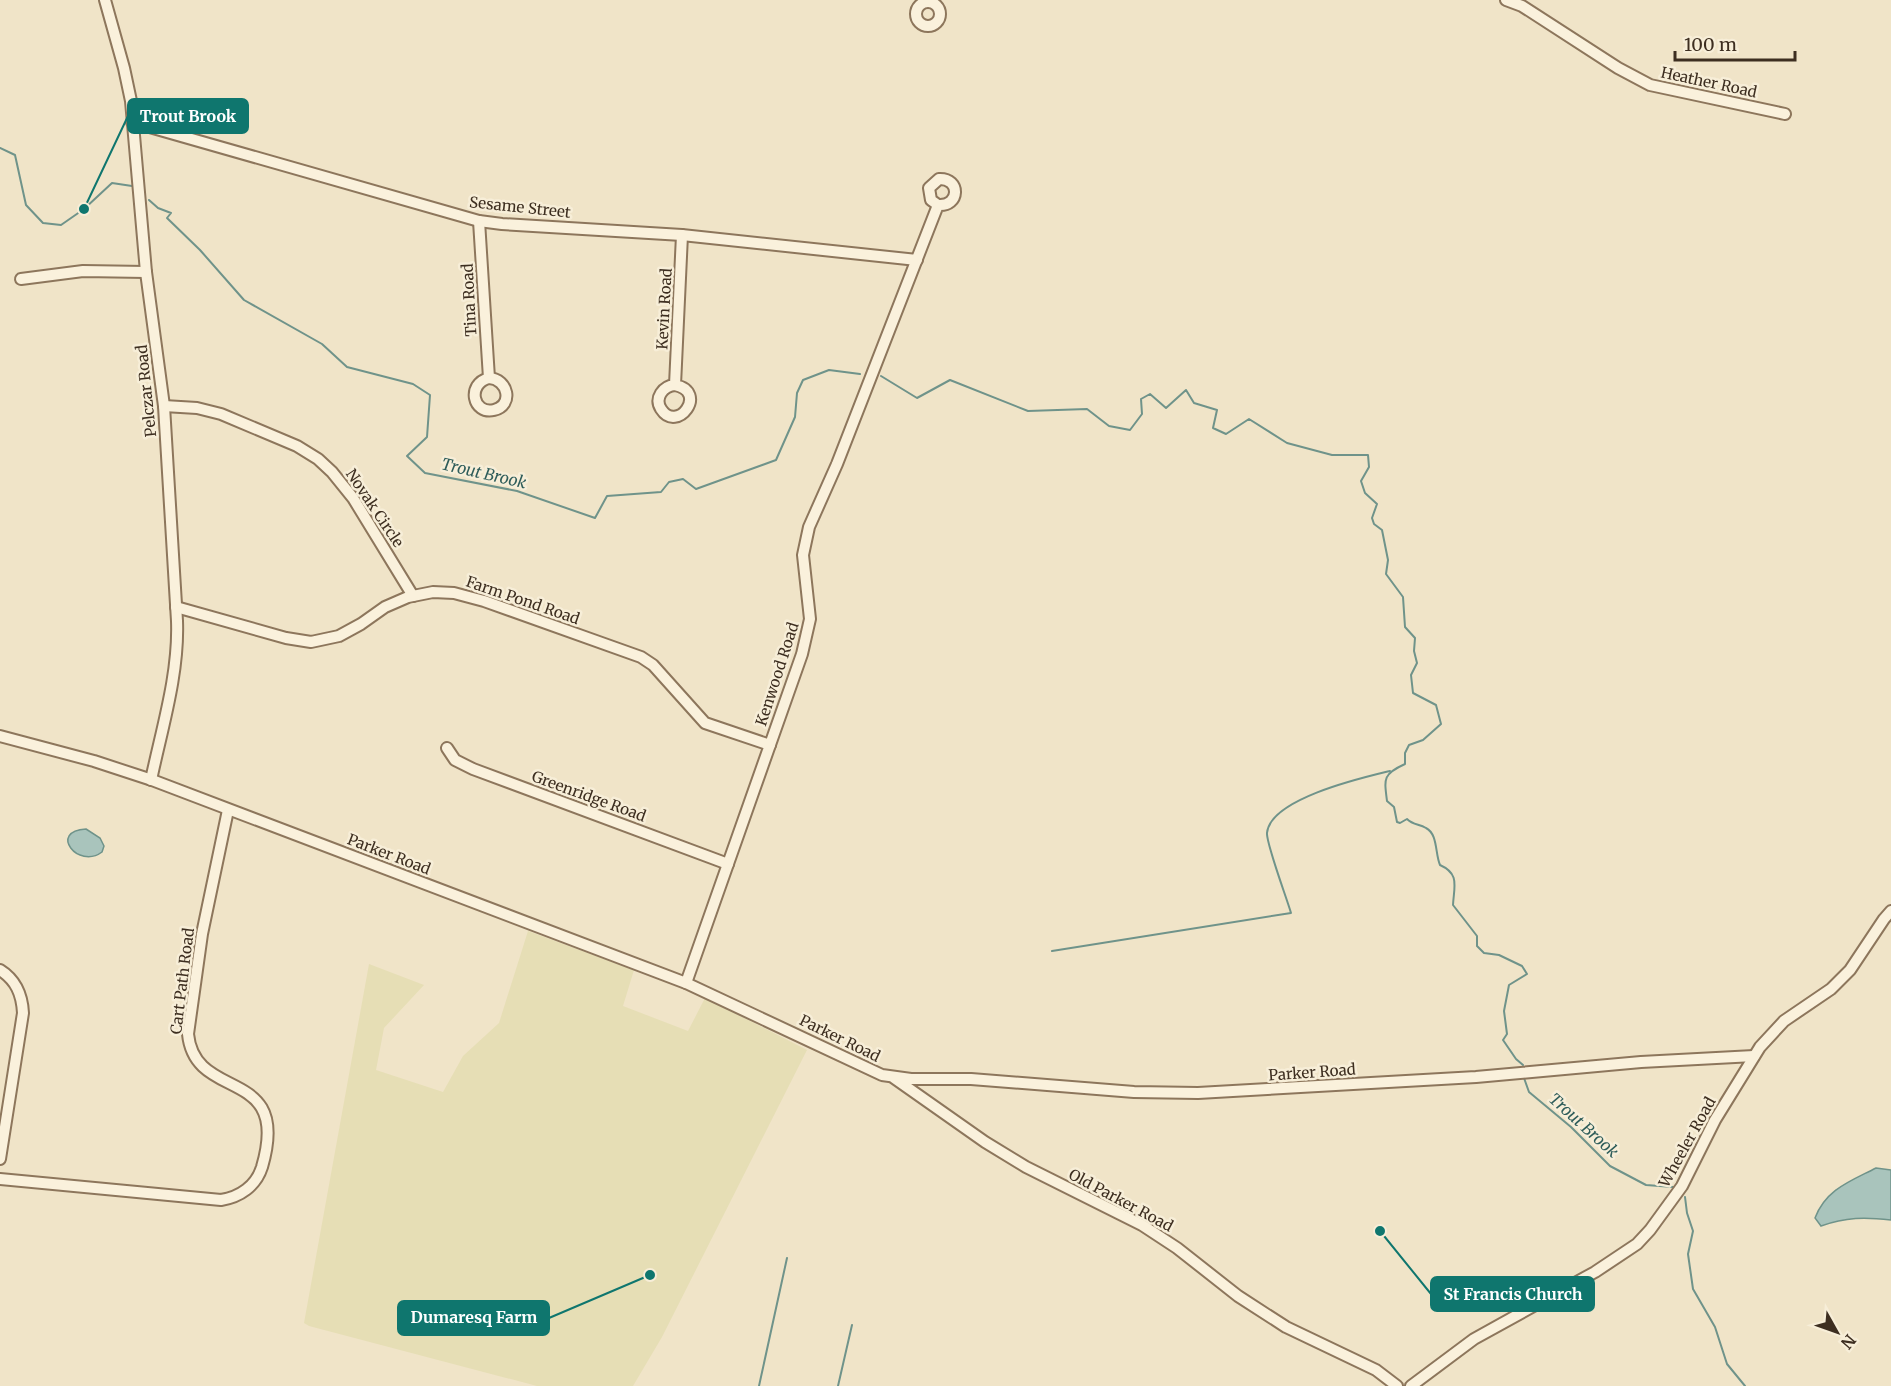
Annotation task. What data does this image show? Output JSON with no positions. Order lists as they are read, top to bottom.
{
  "streets": {
    "street": [
      "Heather Road",
      "Sesame Street",
      "Tina Road",
      "Kevin Road",
      "Pelczar Road",
      "Novak Circle",
      "Farm Pond Road",
      "Kenwood Road",
      "Greenridge Road",
      "Parker Road",
      "Cart Path Road",
      "Wheeler Road",
      "Old Parker Road"
    ]
  },
  "crossings": [
    ["Sesame Street", "Tina Road"],
    ["Sesame Street", "Kevin Road"],
    ["Sesame Street", "Pelczar Road"],
    ["Sesame Street", "Kenwood Road"],
    ["Pelczar Road", "Novak Circle"],
    ["Pelczar Road", "Farm Pond Road"],
    ["Pelczar Road", "Parker Road"],
    ["Novak Circle", "Farm Pond Road"],
    ["Farm Pond Road", "Kenwood Road"],
    ["Kenwood Road", "Greenridge Road"],
    ["Kenwood Road", "Parker Road"],
    ["Parker Road", "Cart Path Road"],
    ["Parker Road", "Wheeler Road"],
    ["Parker Road", "Old Parker Road"]
  ],
  "water": ["Trout Brook"],
  "places": ["Trout Brook", "St Francis Church", "Dumaresq Farm"],
  "scale_bar": "100 m",
  "north": "bottom right"
}
